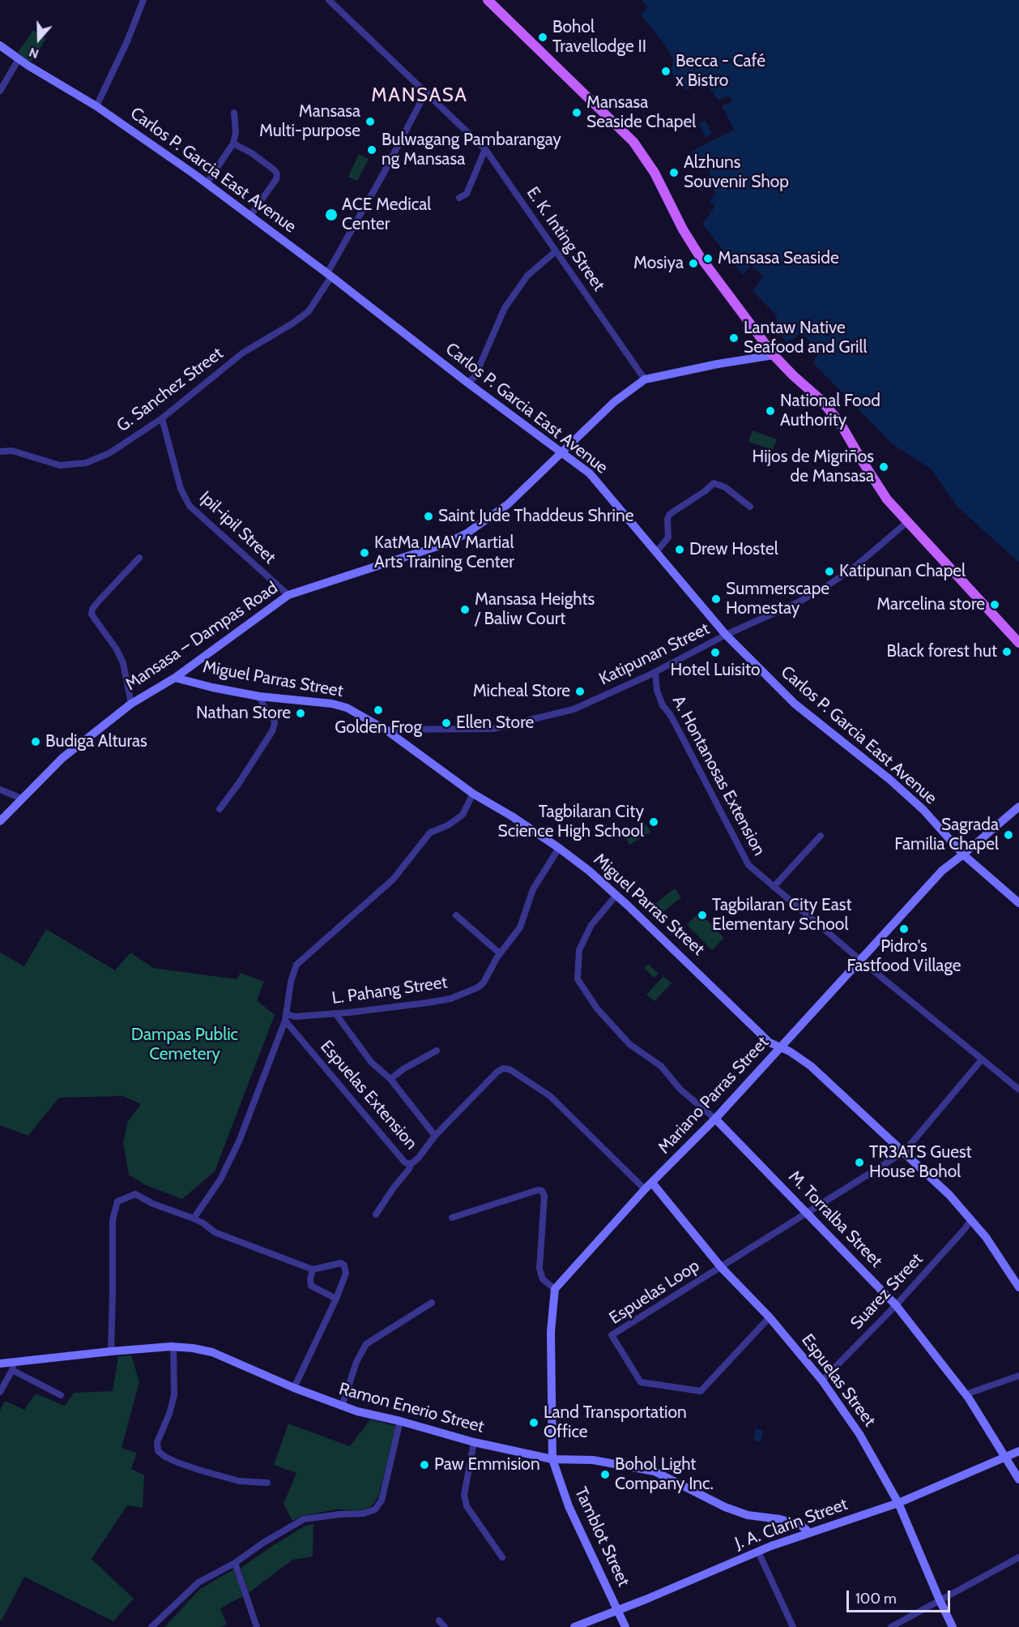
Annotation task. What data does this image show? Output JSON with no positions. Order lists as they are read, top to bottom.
{
  "streets": {
    "main road": [
      "Carlos P. Garcia East Avenue",
      "Mansasa – Dampas Road",
      "Miguel Parras Street",
      "Mariano Parras Street",
      "M. Torralba Street",
      "Espuelas Street",
      "Ramon Enerio Street",
      "J. A. Clarin Street",
      "Tamblot Street"
    ],
    "street": [
      "E. K. Inting Street",
      "G. Sanchez Street",
      "Ipil-ipil Street",
      "Katipunan Street",
      "A. Hontanosas Extension",
      "L. Pahang Street",
      "Espuelas Extension",
      "Suarez Street",
      "Espuelas Loop"
    ]
  },
  "crossings": [
    ["Carlos P. Garcia East Avenue", "G. Sanchez Street"],
    ["Carlos P. Garcia East Avenue", "Mansasa – Dampas Road"],
    ["Carlos P. Garcia East Avenue", "Katipunan Street"],
    ["Carlos P. Garcia East Avenue", "Mariano Parras Street"],
    ["E. K. Inting Street", "G. Sanchez Street"],
    ["E. K. Inting Street", "Mansasa – Dampas Road"],
    ["G. Sanchez Street", "Ipil-ipil Street"],
    ["Ipil-ipil Street", "Mansasa – Dampas Road"],
    ["Mansasa – Dampas Road", "Miguel Parras Street"],
    ["Katipunan Street", "Miguel Parras Street"],
    ["Katipunan Street", "A. Hontanosas Extension"],
    ["Miguel Parras Street", "L. Pahang Street"],
    ["Miguel Parras Street", "Mariano Parras Street"],
    ["Miguel Parras Street", "M. Torralba Street"],
    ["Miguel Parras Street", "Suarez Street"],
    ["A. Hontanosas Extension", "Mariano Parras Street"],
    ["L. Pahang Street", "Espuelas Extension"],
    ["Espuelas Extension", "Mariano Parras Street"],
    ["Mariano Parras Street", "M. Torralba Street"],
    ["Mariano Parras Street", "Espuelas Street"],
    ["M. Torralba Street", "Suarez Street"],
    ["M. Torralba Street", "J. A. Clarin Street"],
    ["Suarez Street", "Espuelas Street"],
    ["Espuelas Loop", "Espuelas Street"],
    ["Espuelas Street", "J. A. Clarin Street"],
    ["Ramon Enerio Street", "J. A. Clarin Street"],
    ["Ramon Enerio Street", "Tamblot Street"],
    ["J. A. Clarin Street", "Tamblot Street"]
  ],
  "districts": ["MANSASA"],
  "parks": ["Dampas Public Cemetery"],
  "places": [
    "Bohol Travellodge II",
    "Becca - Café x Bistro",
    "Mansasa Seaside Chapel",
    "Mansasa Multi-purpose",
    "Bulwagang Pambarangay ng Mansasa",
    "Alzhuns Souvenir Shop",
    "ACE Medical Center",
    "Mansasa Seaside",
    "Mosiya",
    "Lantaw Native Seafood and Grill",
    "National Food Authority",
    "Hijos de Migriños de Mansasa",
    "Saint Jude Thaddeus Shrine",
    "Drew Hostel",
    "KatMa IMAV Martial Arts Training Center",
    "Katipunan Chapel",
    "Summerscape Homestay",
    "Marcelina store",
    "Mansasa Heights / Baliw Court",
    "Black forest hut",
    "Hotel Luisito",
    "Micheal Store",
    "Golden Frog",
    "Nathan Store",
    "Ellen Store",
    "Budiga Alturas",
    "Tagbilaran City Science High School",
    "Sagrada Familia Chapel",
    "Tagbilaran City East Elementary School",
    "Pidro's Fastfood Village",
    "TR3ATS Guest House Bohol",
    "Land Transportation Office",
    "Paw Emmision",
    "Bohol Light Company Inc."
  ],
  "scale_bar": "100 m",
  "north": "bottom"
}
